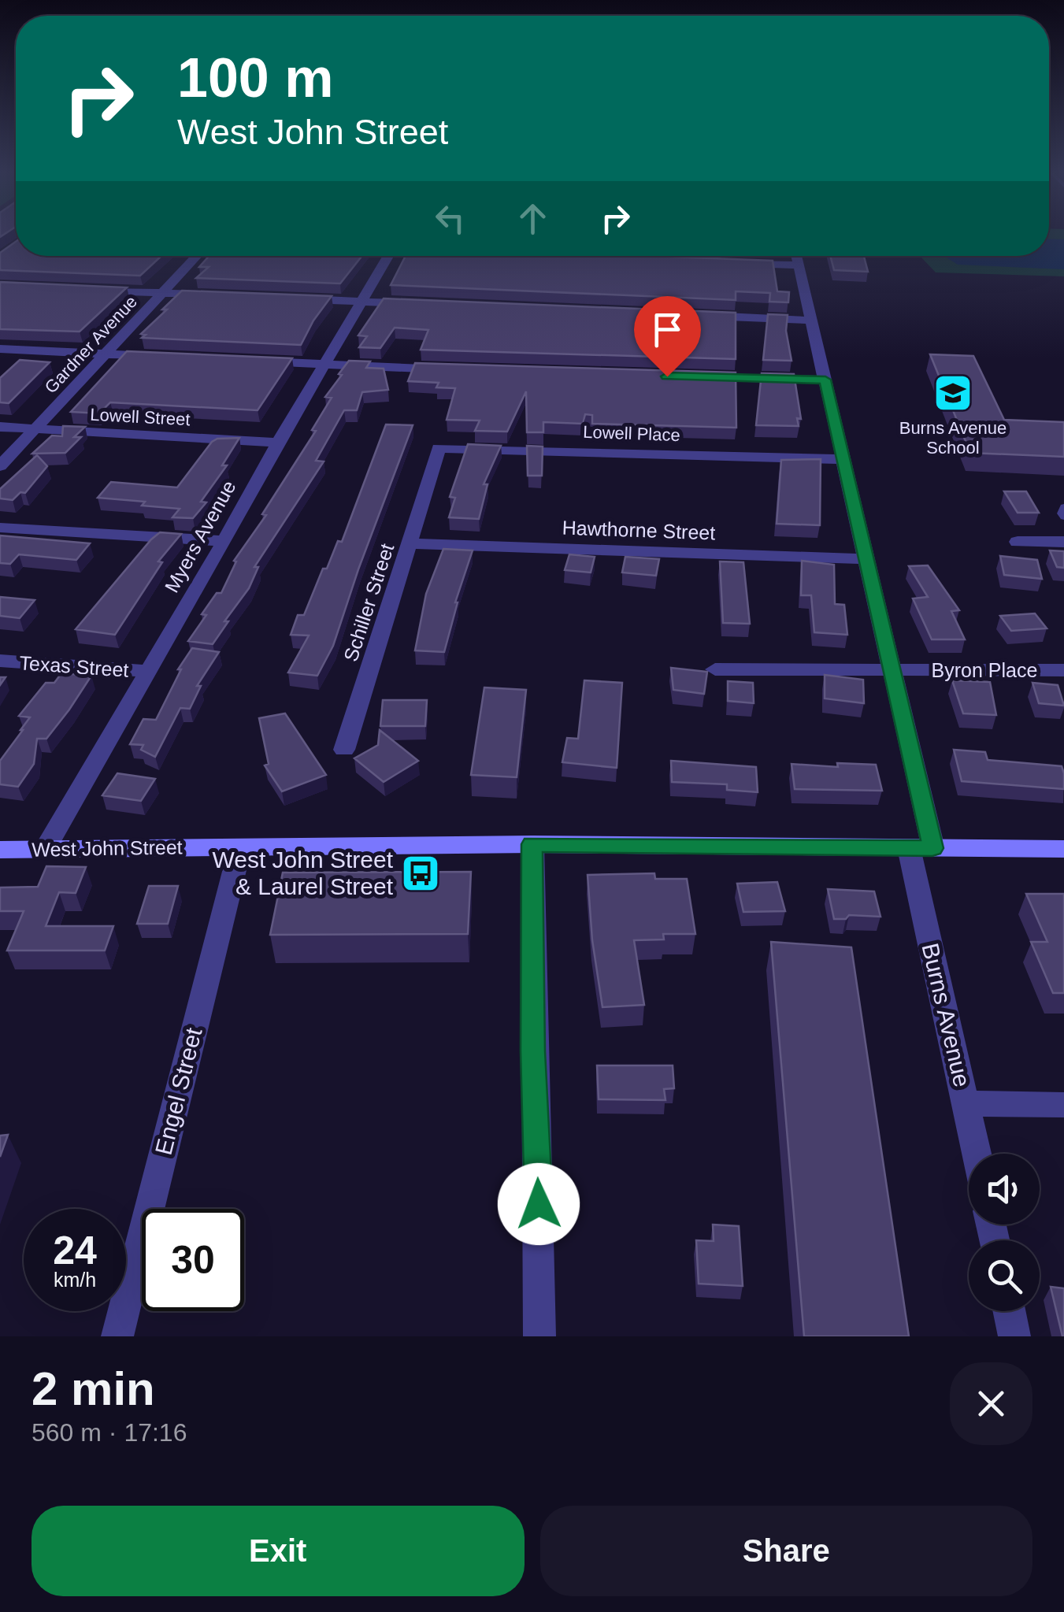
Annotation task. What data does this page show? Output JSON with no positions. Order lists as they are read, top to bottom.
{
  "streets": {
    "main road": ["West John Street"],
    "street": [
      "Gardner Avenue",
      "Lowell Street",
      "Lowell Place",
      "Hawthorne Street",
      "Myers Avenue",
      "Schiller Street",
      "Texas Street",
      "Byron Place",
      "Burns Avenue",
      "Engel Street"
    ]
  },
  "crossings": [
    ["Gardner Avenue", "Lowell Street"],
    ["Lowell Street", "Myers Avenue"],
    ["Lowell Place", "Schiller Street"],
    ["Lowell Place", "Burns Avenue"],
    ["Hawthorne Street", "Schiller Street"],
    ["Hawthorne Street", "Burns Avenue"],
    ["Myers Avenue", "Texas Street"],
    ["Myers Avenue", "West John Street"],
    ["Byron Place", "Burns Avenue"],
    ["West John Street", "Burns Avenue"],
    ["West John Street", "Engel Street"]
  ],
  "places": {
    "school or university": ["Burns Avenue School"],
    "bus stop": ["West John Street & Laurel Street"]
  },
  "page": {
    "turn": ["100 m", "West John Street"],
    "speed": "24 km/h",
    "limit": "30",
    "heading": ["2 min", "560 m · 17:16"],
    "buttons": ["Exit", "Share"]
  }
}
